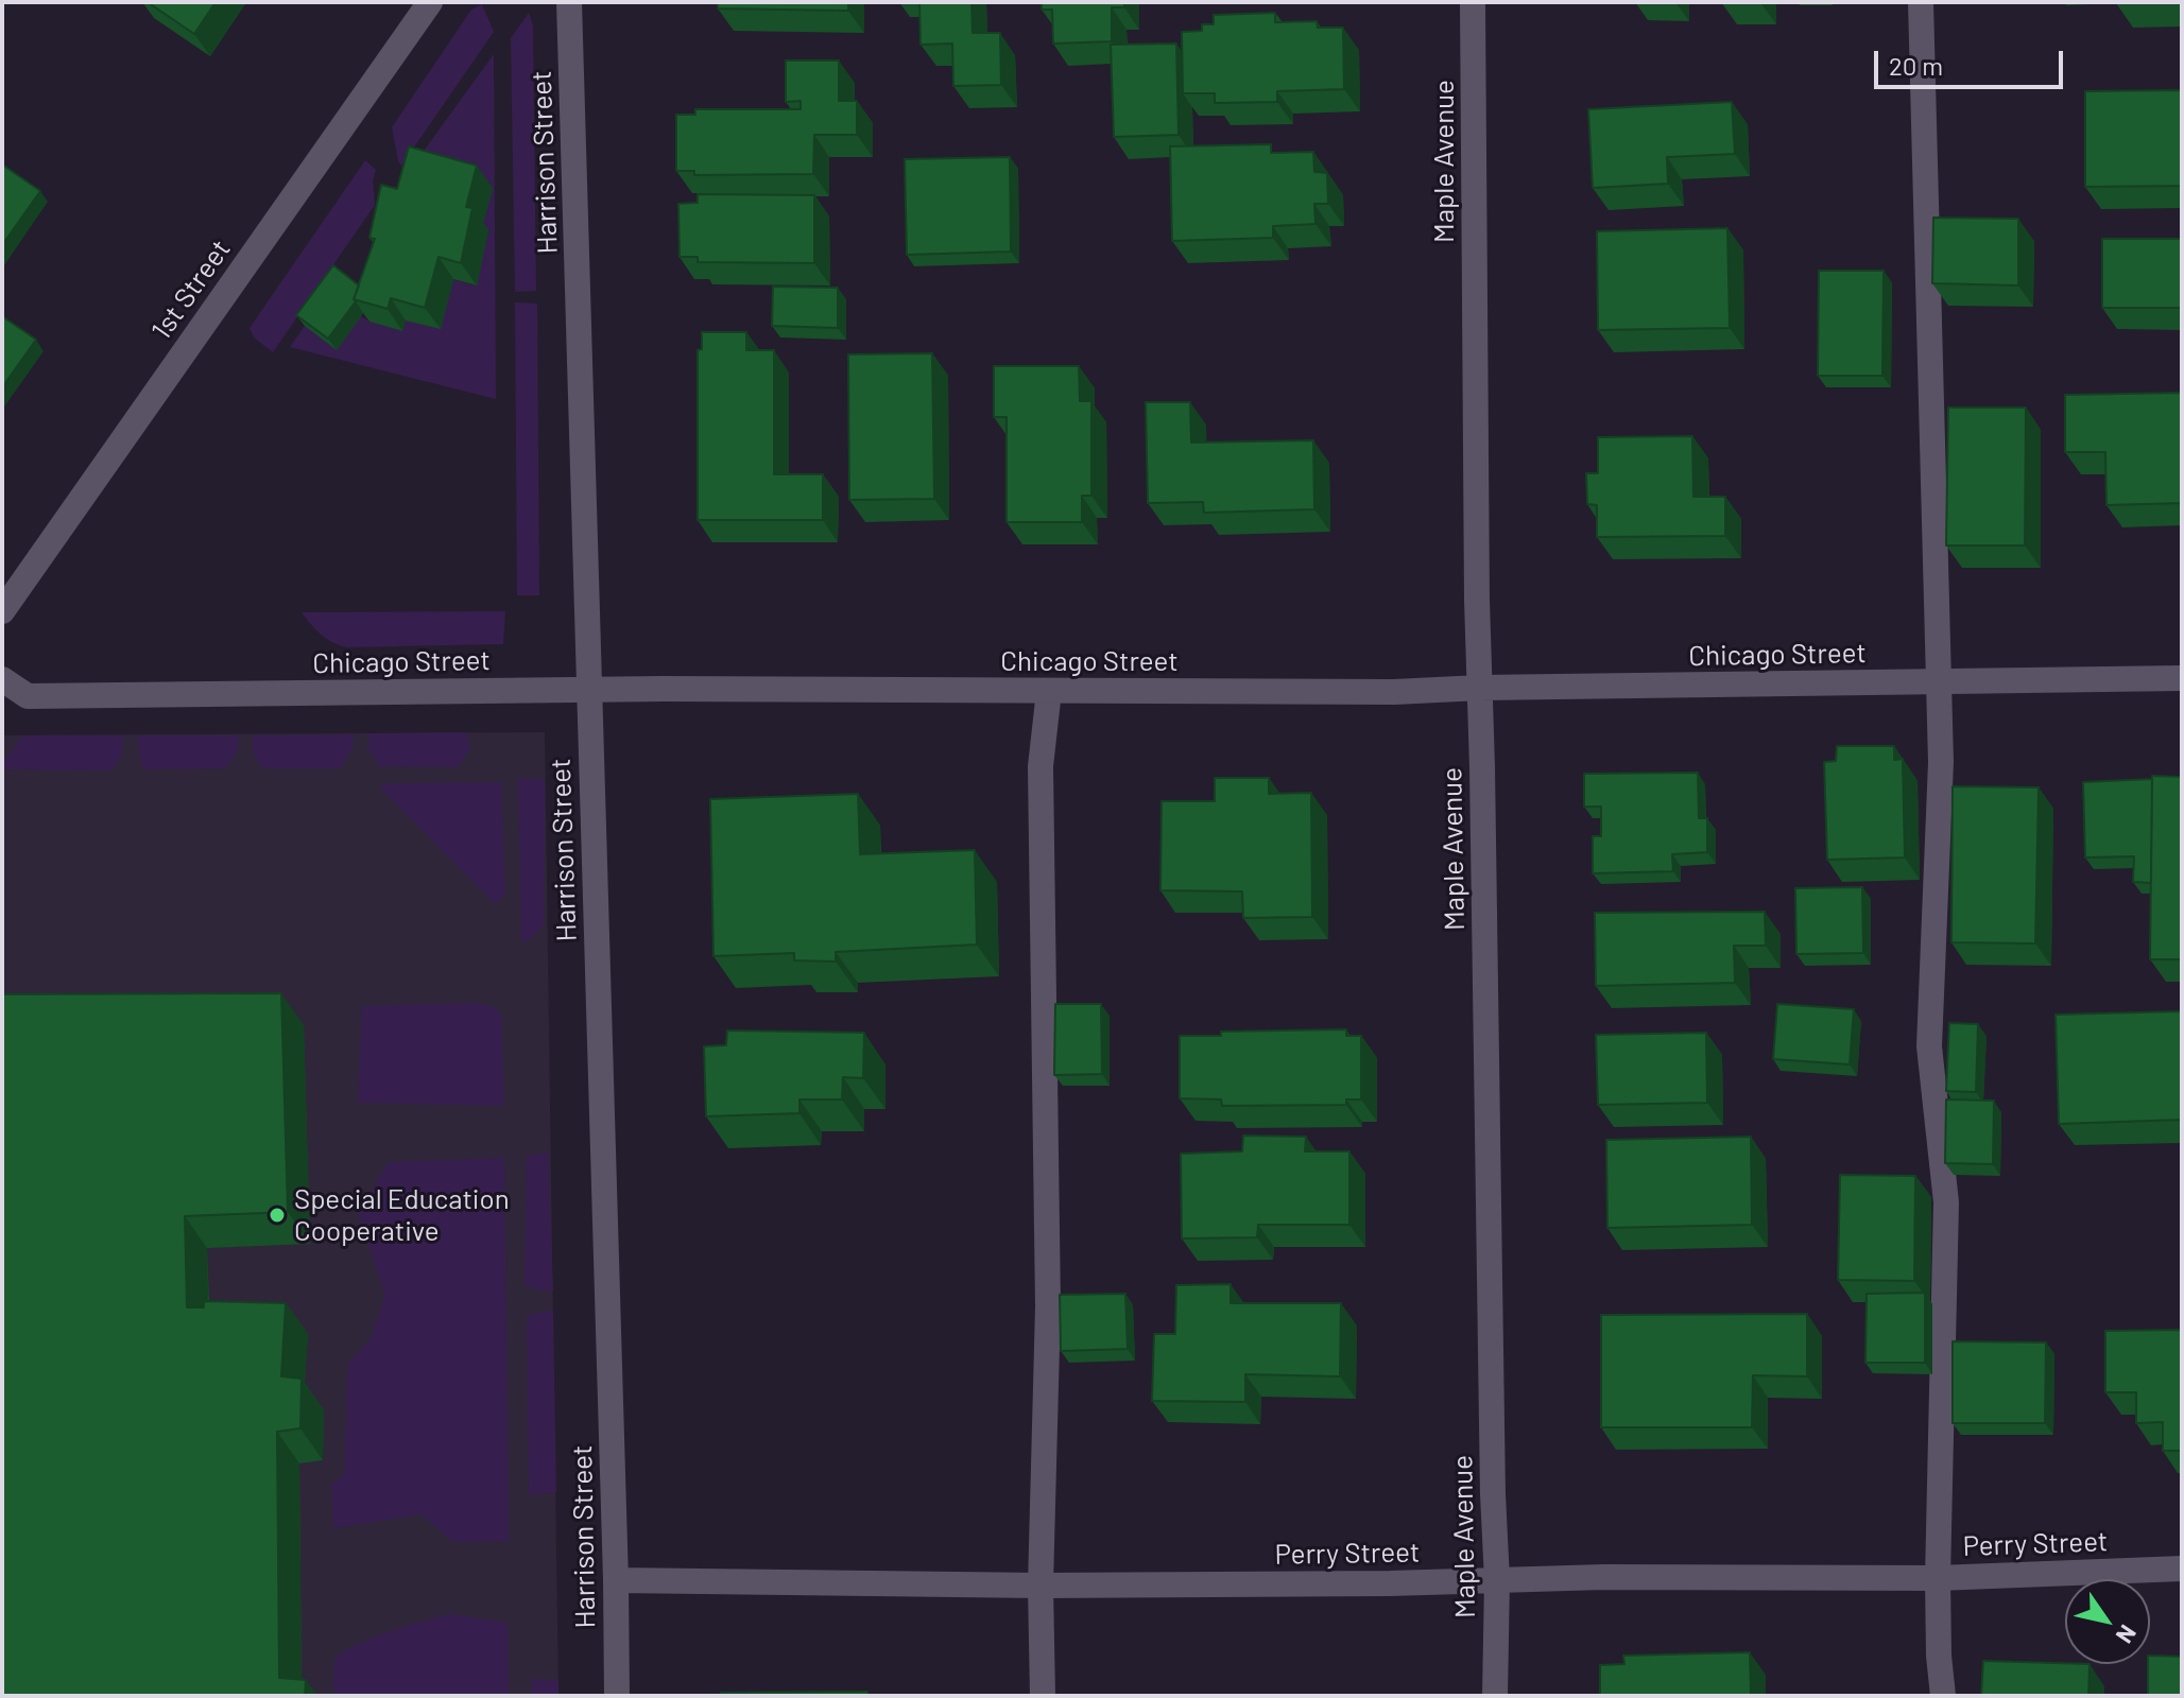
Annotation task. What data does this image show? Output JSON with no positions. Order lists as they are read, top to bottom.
{
  "streets": {
    "street": [
      "Maple Avenue",
      "Harrison Street",
      "1st Street",
      "Chicago Street",
      "Perry Street"
    ]
  },
  "crossings": [
    ["Maple Avenue", "Chicago Street"],
    ["Maple Avenue", "Perry Street"],
    ["Harrison Street", "Chicago Street"],
    ["Harrison Street", "Perry Street"]
  ],
  "places": ["Special Education Cooperative"],
  "scale_bar": "20 m",
  "north": "bottom right"
}
